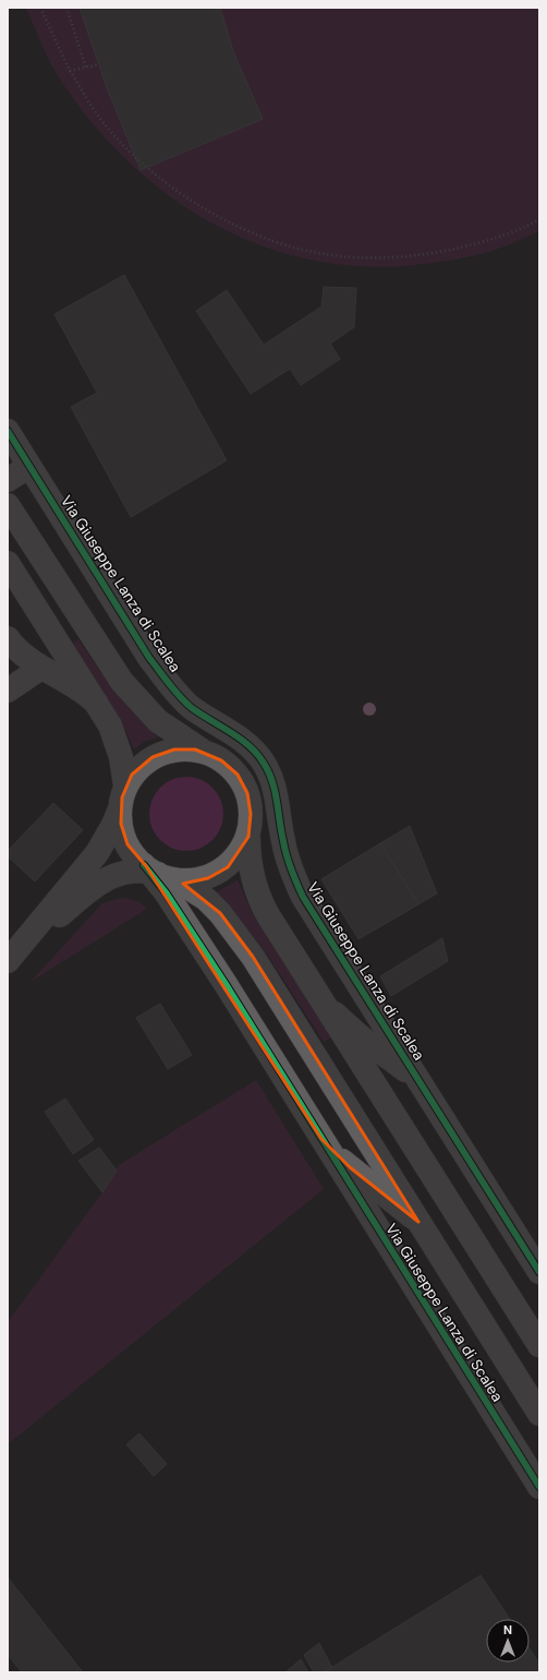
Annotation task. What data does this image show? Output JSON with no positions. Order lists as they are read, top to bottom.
{
  "streets": {
    "street": ["Via Giuseppe Lanza di Scalea"]
  },
  "north": "top"
}
